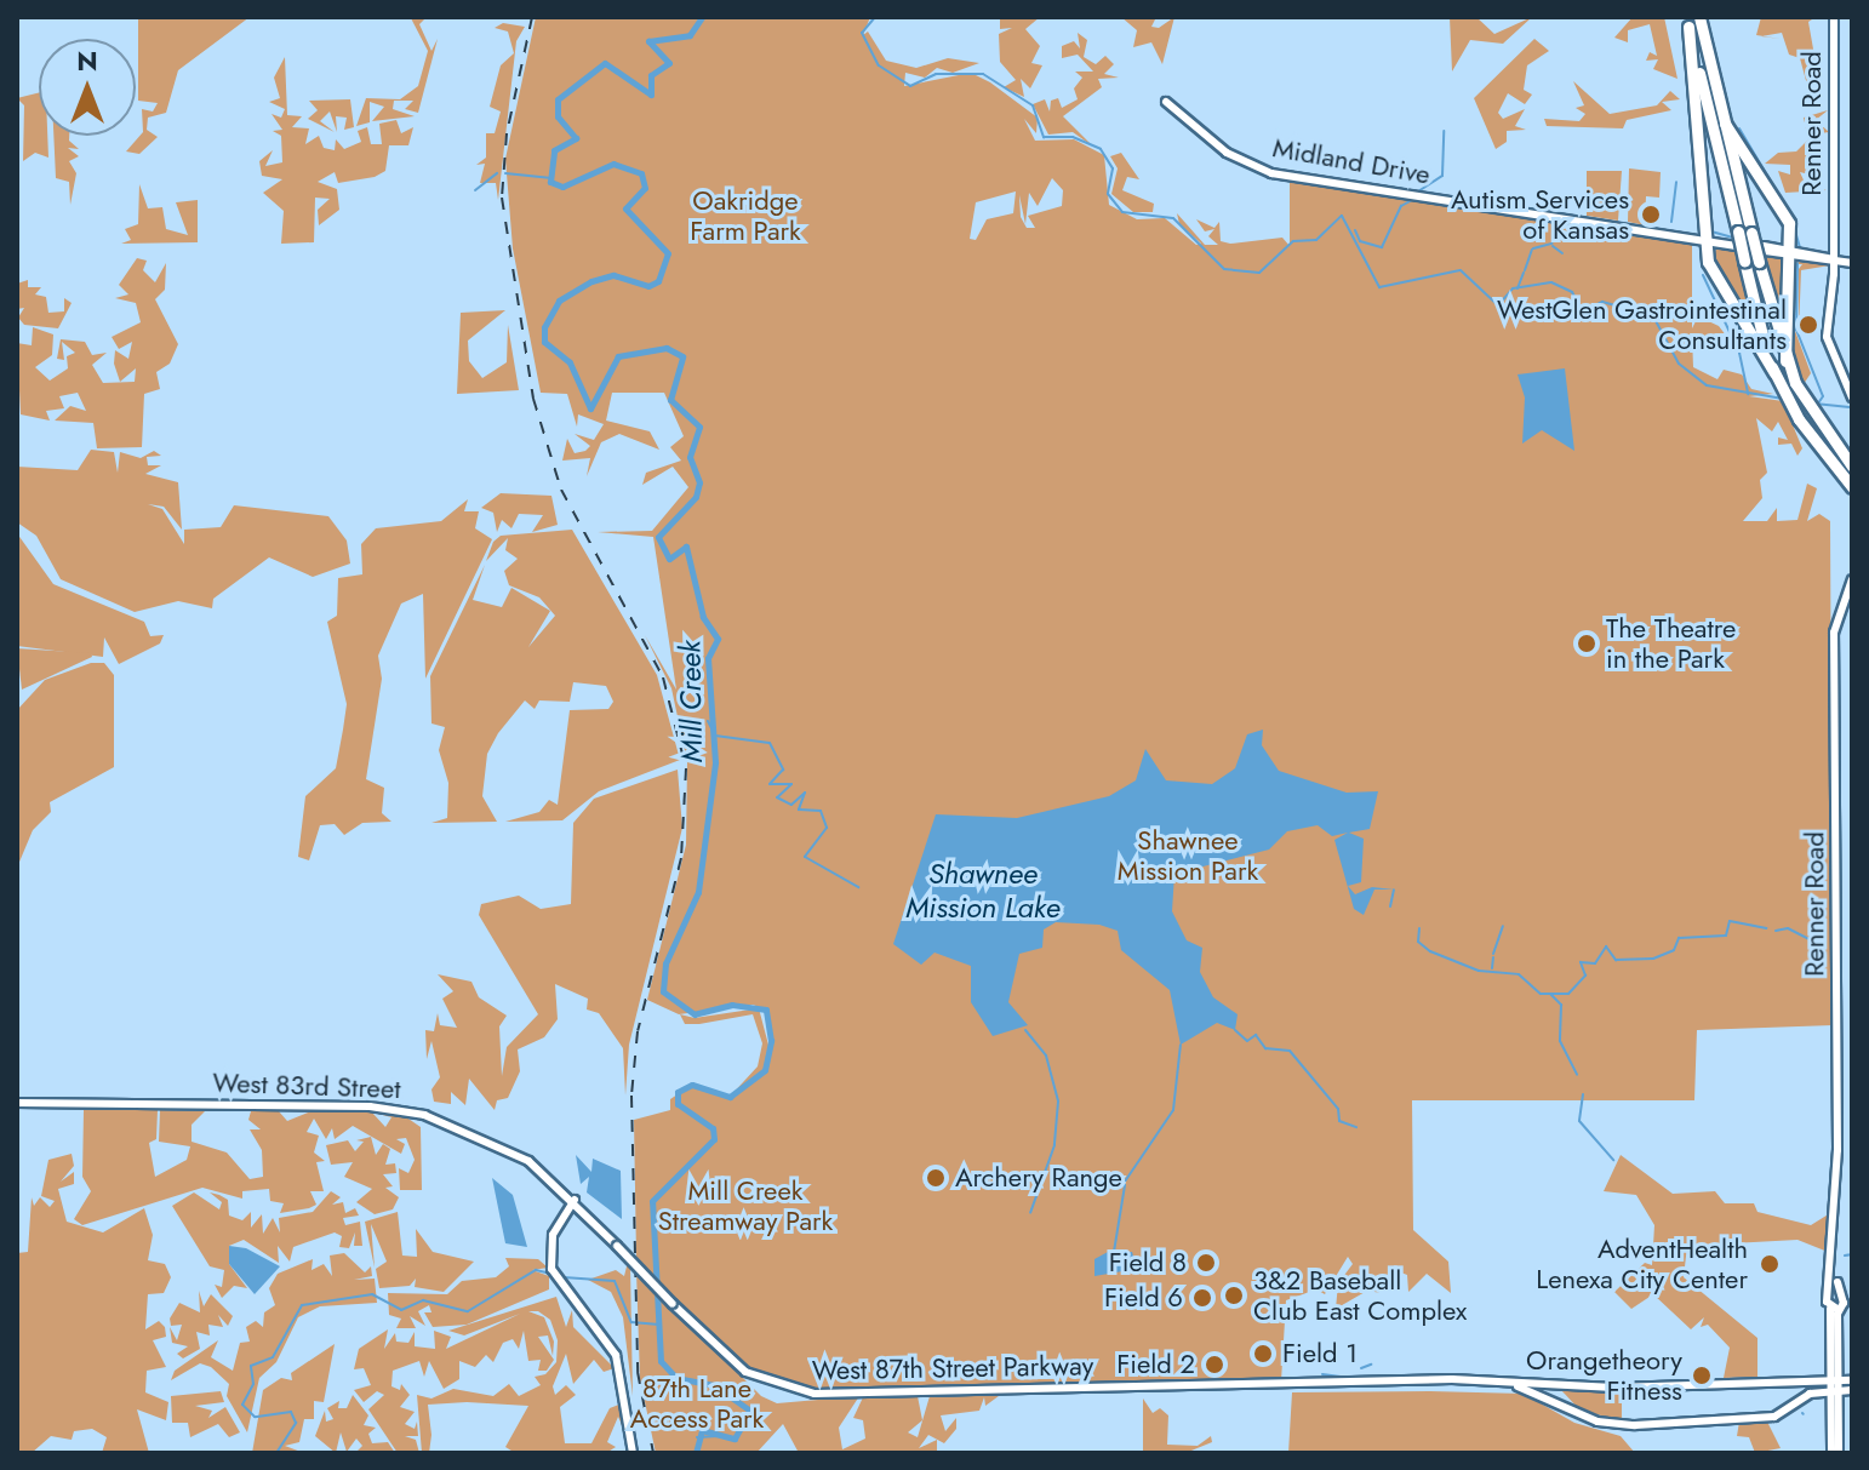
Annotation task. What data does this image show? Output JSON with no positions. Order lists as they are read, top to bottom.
{
  "streets": {
    "main road": [
      "Renner Road",
      "Midland Drive",
      "West 83rd Street",
      "West 87th Street Parkway"
    ]
  },
  "crossings": [
    ["Renner Road", "Midland Drive"],
    ["Renner Road", "West 87th Street Parkway"],
    ["West 83rd Street", "West 87th Street Parkway"]
  ],
  "water": ["Mill Creek", "Shawnee Mission Lake"],
  "parks": [
    "Oakridge Farm Park",
    "Shawnee Mission Park",
    "Mill Creek Streamway Park",
    "87th Lane Access Park"
  ],
  "places": [
    "Autism Services of Kansas",
    "WestGlen Gastrointestinal Consultants",
    "The Theatre in the Park",
    "Archery Range",
    "Field 8",
    "AdventHealth Lenexa City Center",
    "3&2 Baseball Club East Complex",
    "Field 6",
    "Field 1",
    "Field 2",
    "Orangetheory Fitness"
  ],
  "north": "top"
}
